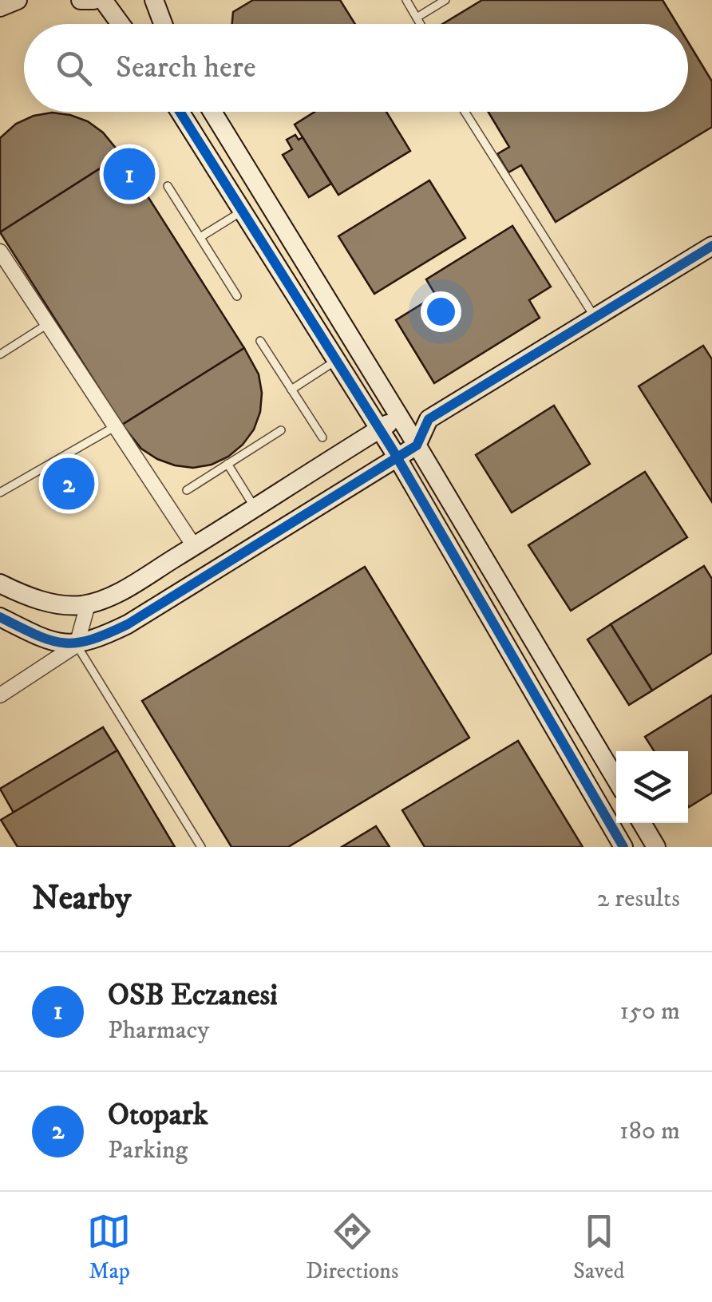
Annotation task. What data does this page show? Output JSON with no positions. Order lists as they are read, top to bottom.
{
  "page": {
    "search": "Search here",
    "pins": ["1", "2"],
    "heading": ["Nearby", "2 results"],
    "list": [
      {
        "mark": "1",
        "name": "OSB Eczanesi",
        "note": "Pharmacy",
        "value": "150 m"
      },
      {
        "mark": "2",
        "name": "Otopark",
        "note": "Parking",
        "value": "180 m"
      }
    ],
    "nav": ["Map", "Directions", "Saved"]
  }
}
